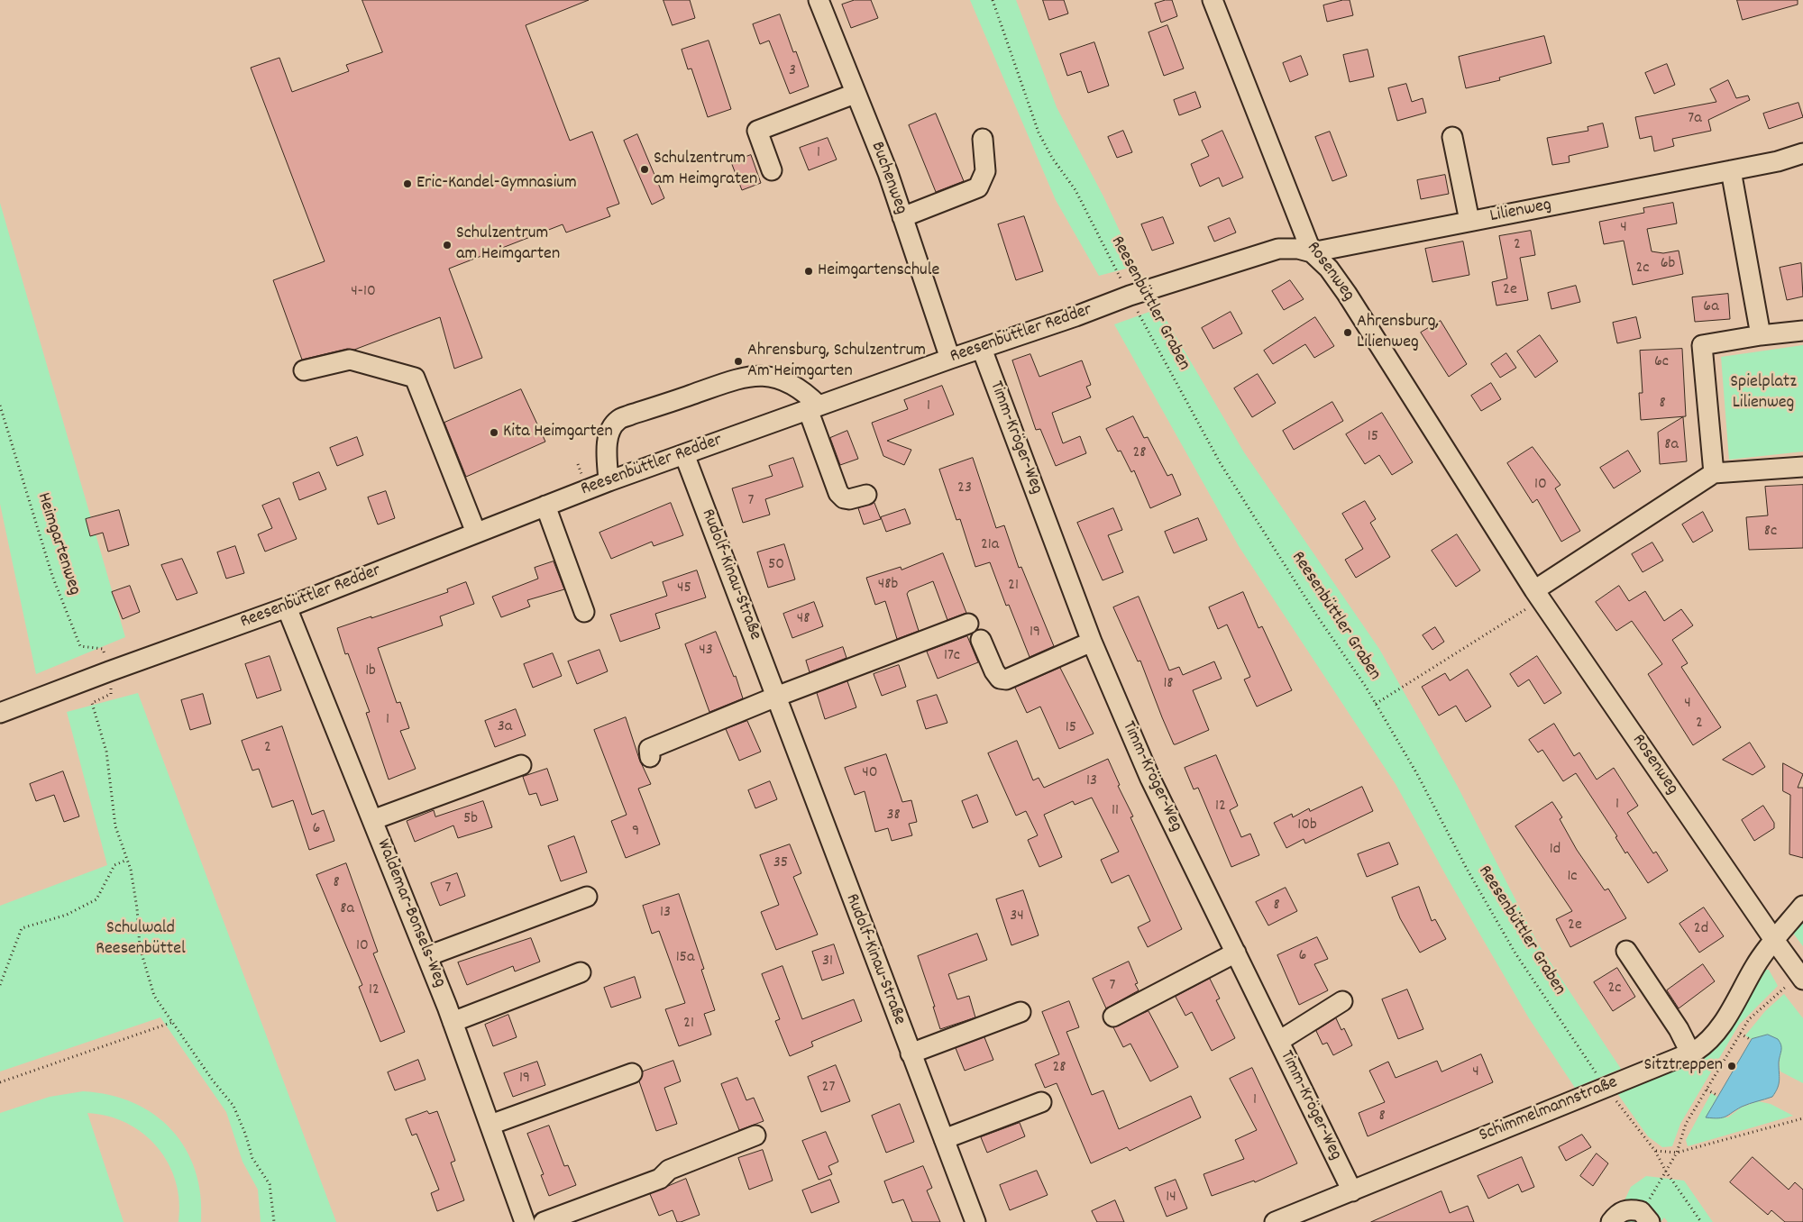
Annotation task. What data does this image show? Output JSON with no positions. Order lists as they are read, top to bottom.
{
  "streets": {
    "street": [
      "Buchenweg",
      "Lilienweg",
      "Rosenweg",
      "Reesenbüttler Redder",
      "Timm-Kröger-Weg",
      "Rudolf-Kinau-Straße",
      "Waldemar-Bonsels-Weg",
      "Schimmelmannstraße"
    ],
    "path": ["Reesenbüttler Graben", "Heimgartenweg"]
  },
  "crossings": [
    ["Buchenweg", "Reesenbüttler Redder"],
    ["Lilienweg", "Rosenweg"],
    ["Lilienweg", "Reesenbüttler Redder"],
    ["Rosenweg", "Reesenbüttler Redder"],
    ["Rosenweg", "Schimmelmannstraße"],
    ["Reesenbüttler Graben", "Reesenbüttler Redder"],
    ["Reesenbüttler Graben", "Schimmelmannstraße"],
    ["Reesenbüttler Redder", "Timm-Kröger-Weg"],
    ["Reesenbüttler Redder", "Heimgartenweg"],
    ["Reesenbüttler Redder", "Rudolf-Kinau-Straße"],
    ["Reesenbüttler Redder", "Waldemar-Bonsels-Weg"],
    ["Timm-Kröger-Weg", "Schimmelmannstraße"]
  ],
  "parks": ["Spielplatz Lilienweg", "Schulwald Reesenbüttel"],
  "places": [
    "Schulzentrum am Heimgraten",
    "Eric-Kandel-Gymnasium",
    "Schulzentrum am Heimgarten",
    "Heimgartenschule",
    "Ahrensburg, Lilienweg",
    "Ahrensburg, Schulzentrum Am Heimgarten",
    "Kita Heimgarten",
    "Sitztreppen"
  ],
  "house_numbers": [
    "3",
    "7a",
    "1",
    "4",
    "2",
    "6b",
    "2c",
    "2e",
    "4-10",
    "6a",
    "6c",
    "8",
    "1",
    "15",
    "8a",
    "28",
    "10",
    "23",
    "7",
    "8c",
    "21a",
    "50",
    "48b",
    "21",
    "45",
    "48",
    "19",
    "43",
    "17c",
    "1b",
    "18",
    "4",
    "1",
    "2",
    "3a",
    "15",
    "2",
    "40",
    "13",
    "1",
    "12",
    "11",
    "38",
    "5b",
    "10b",
    "6",
    "9",
    "1d",
    "35",
    "1c",
    "8",
    "7",
    "8",
    "8a",
    "13",
    "34",
    "2e",
    "2d",
    "10",
    "6",
    "15a",
    "31",
    "7",
    "2c",
    "12",
    "21",
    "28",
    "4",
    "19",
    "27",
    "1",
    "8",
    "14"
  ]
}
